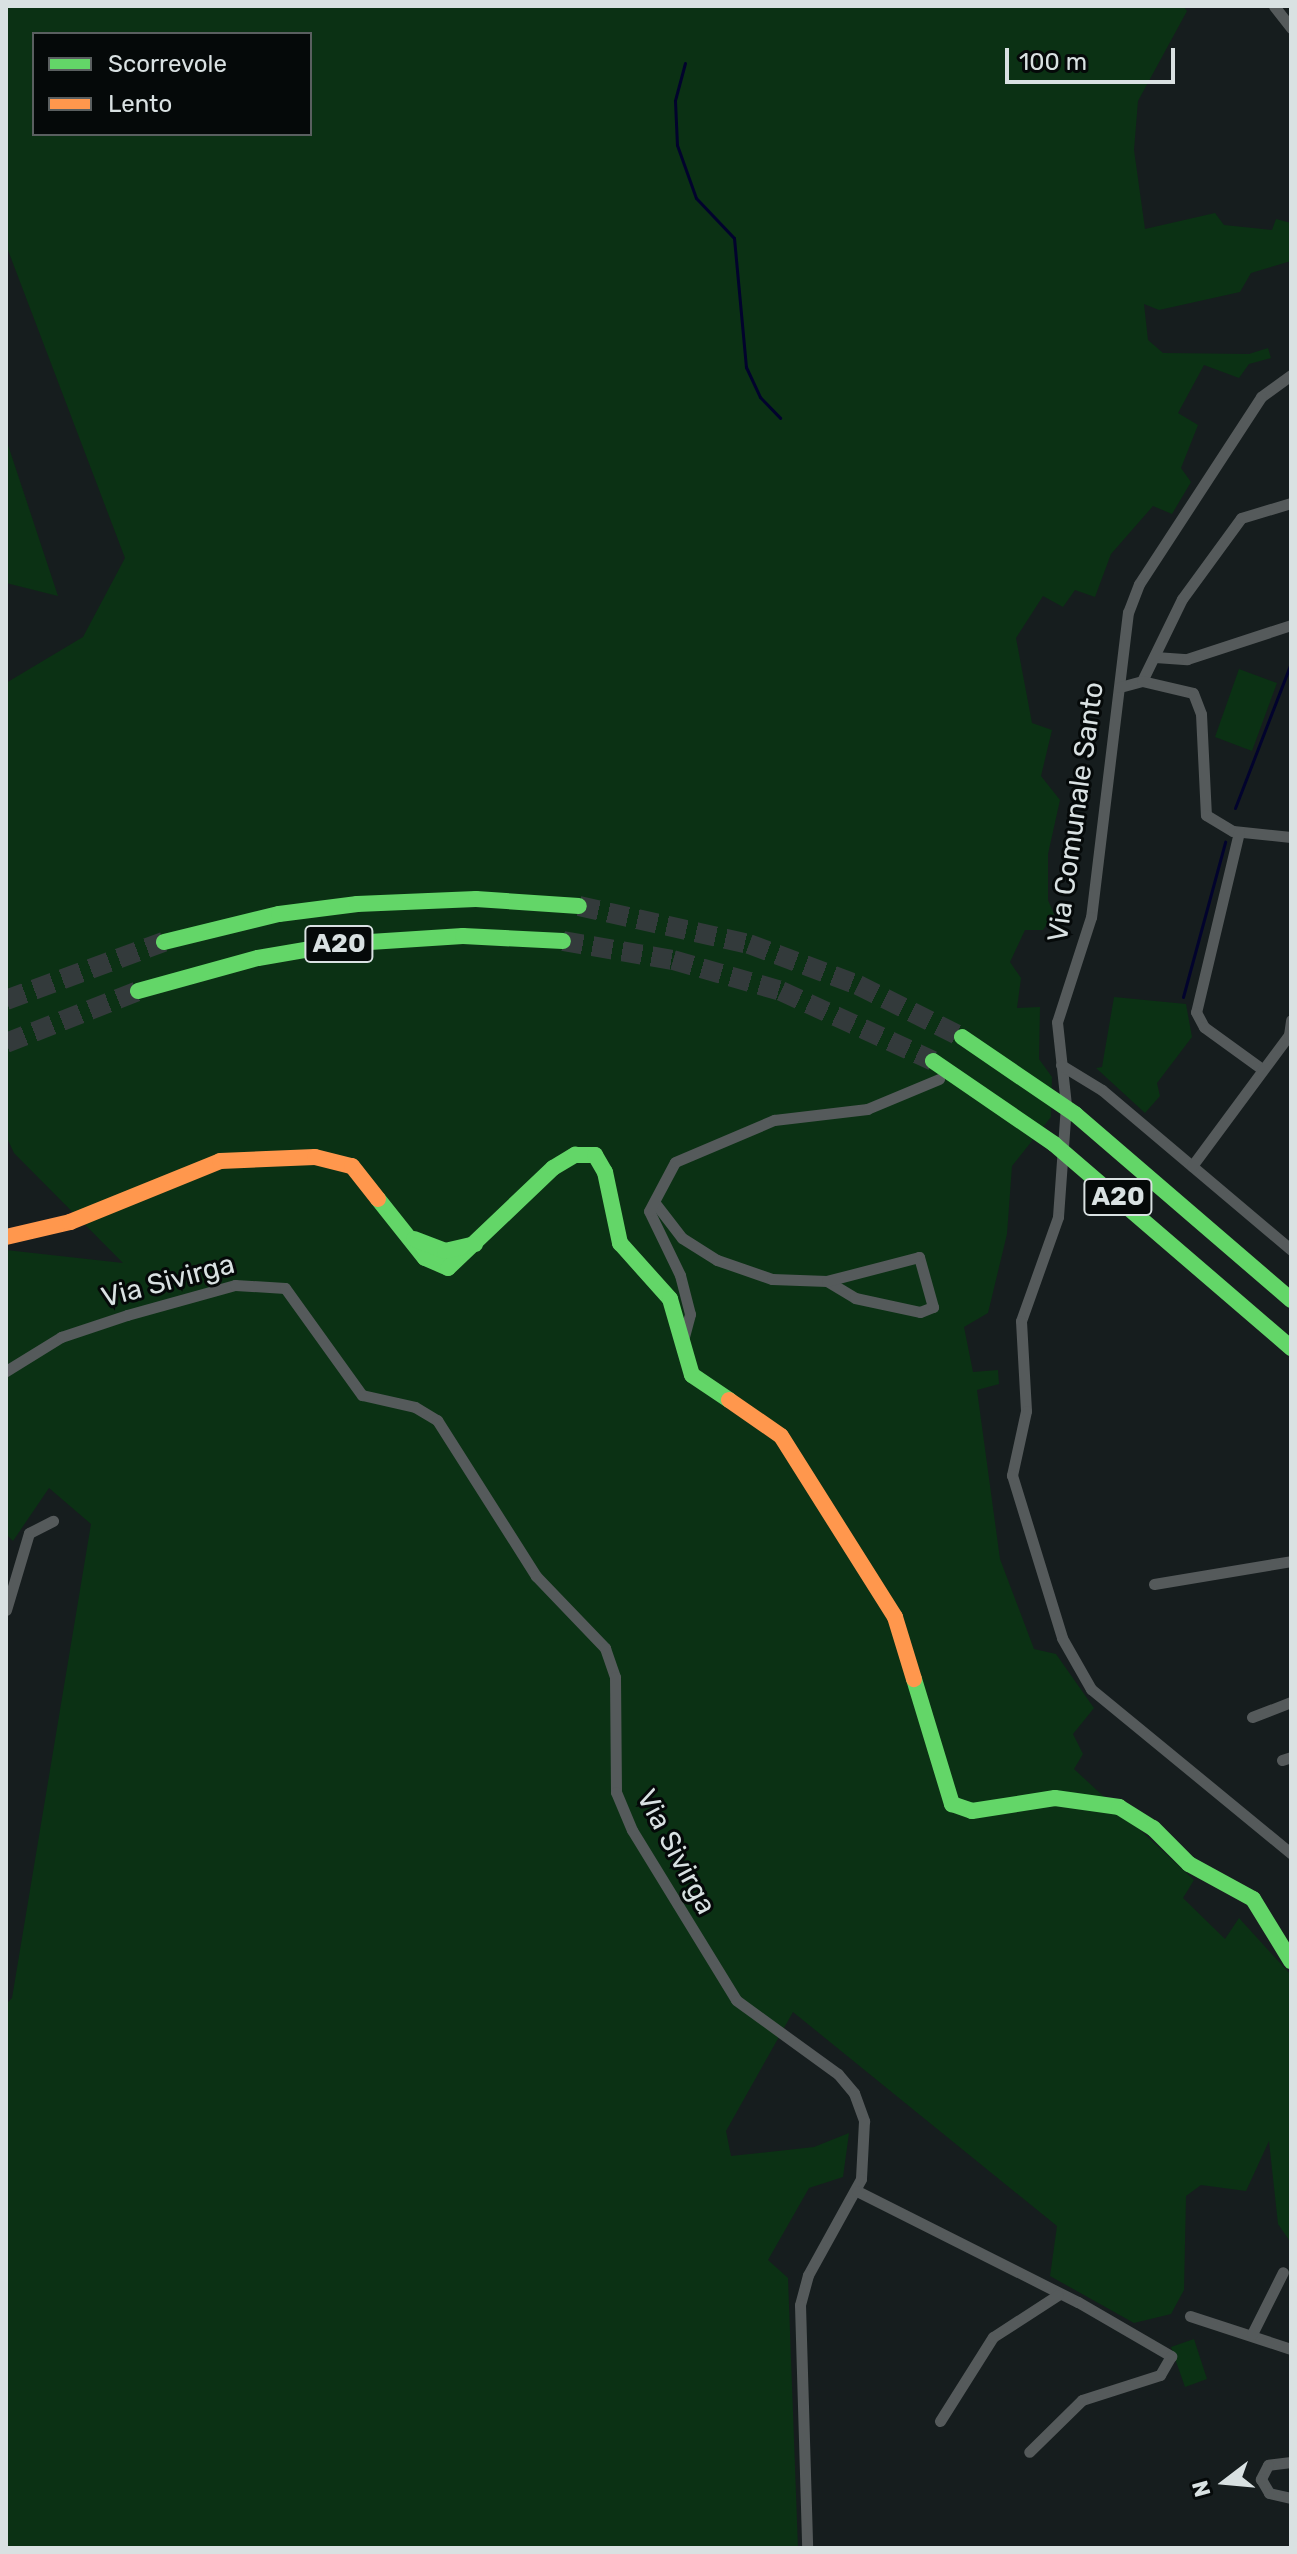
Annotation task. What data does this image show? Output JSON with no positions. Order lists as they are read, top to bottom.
{
  "streets": {
    "main road": ["A20"],
    "street": ["Via Comunale Santo", "Via Sivirga"]
  },
  "legend": ["Scorrevole", "Lento"],
  "scale_bar": "100 m",
  "north": "left"
}
